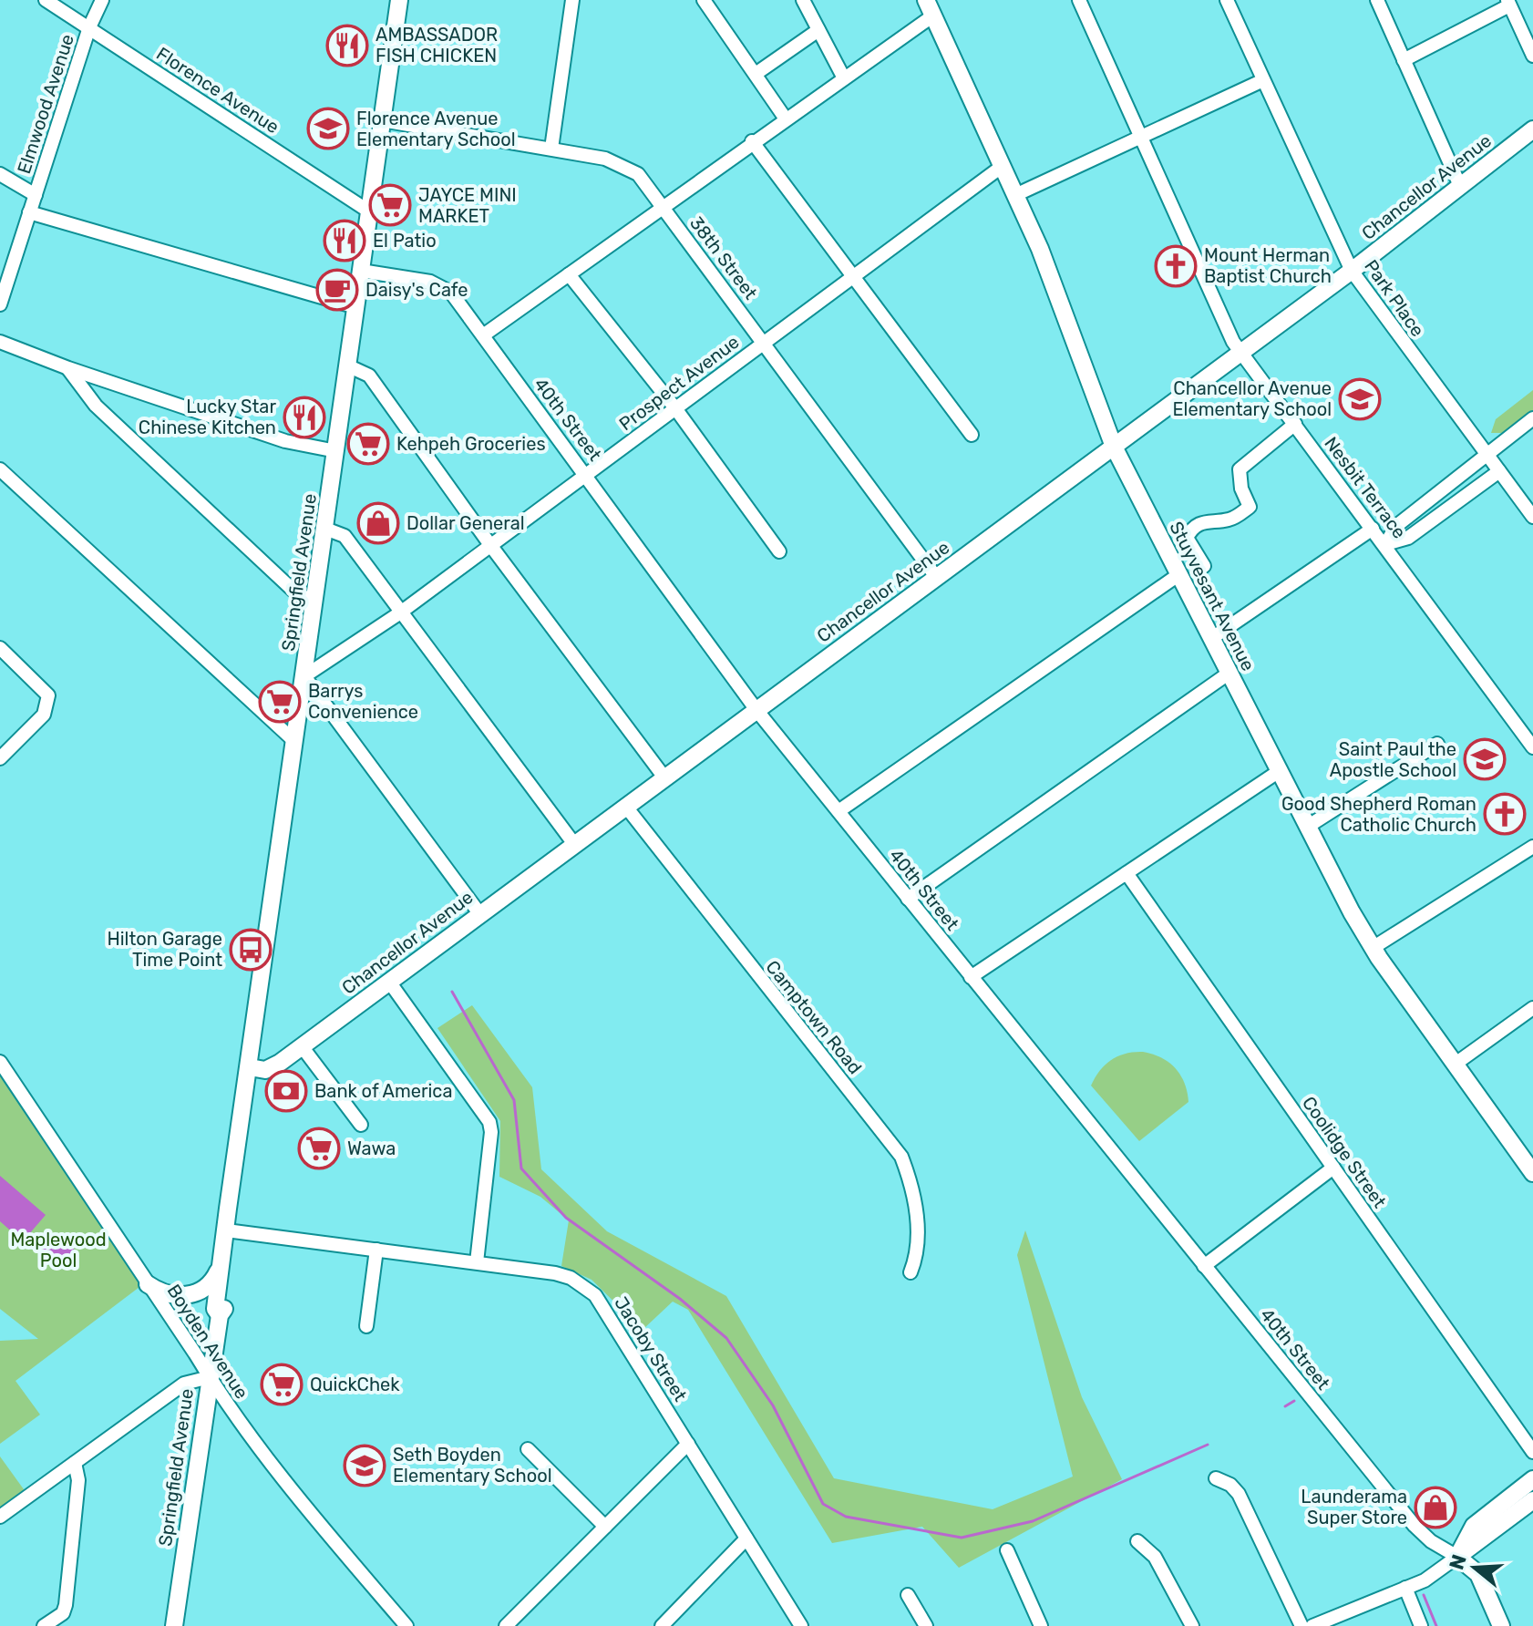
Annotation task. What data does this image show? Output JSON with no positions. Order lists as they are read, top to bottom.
{
  "streets": {
    "main road": ["Chancellor Avenue", "Springfield Avenue", "Stuyvesant Avenue"],
    "street": [
      "Florence Avenue",
      "Elmwood Avenue",
      "38th Street",
      "Park Place",
      "Prospect Avenue",
      "40th Street",
      "Nesbit Terrace",
      "Camptown Road",
      "Coolidge Street",
      "Boyden Avenue",
      "Jacoby Street"
    ]
  },
  "crossings": [
    ["Florence Avenue", "Elmwood Avenue"],
    ["Florence Avenue", "Springfield Avenue"],
    ["Chancellor Avenue", "38th Street"],
    ["Chancellor Avenue", "Park Place"],
    ["Chancellor Avenue", "40th Street"],
    ["Chancellor Avenue", "Nesbit Terrace"],
    ["Chancellor Avenue", "Springfield Avenue"],
    ["Chancellor Avenue", "Stuyvesant Avenue"],
    ["Chancellor Avenue", "Camptown Road"],
    ["38th Street", "Prospect Avenue"],
    ["38th Street", "Springfield Avenue"],
    ["Prospect Avenue", "40th Street"],
    ["Prospect Avenue", "Springfield Avenue"],
    ["Prospect Avenue", "Stuyvesant Avenue"],
    ["40th Street", "Springfield Avenue"],
    ["Springfield Avenue", "Boyden Avenue"],
    ["Springfield Avenue", "Jacoby Street"]
  ],
  "parks": ["Maplewood Pool"],
  "places": {
    "restaurant": ["AMBASSADOR FISH CHICKEN", "El Patio", "Lucky Star Chinese Kitchen"],
    "school or university": [
      "Florence Avenue Elementary School",
      "Chancellor Avenue Elementary School",
      "Saint Paul the Apostle School",
      "Seth Boyden Elementary School"
    ],
    "supermarket": [
      "JAYCE MINI MARKET",
      "Kehpeh Groceries",
      "Barrys Convenience",
      "Wawa",
      "QuickChek"
    ],
    "church": ["Mount Herman Baptist Church", "Good Shepherd Roman Catholic Church"],
    "cafe": ["Daisy's Cafe"],
    "shop": ["Dollar General", "Launderama Super Store"],
    "bus stop": ["Hilton Garage Time Point"],
    "bank": ["Bank of America"]
  },
  "north": "left"
}
